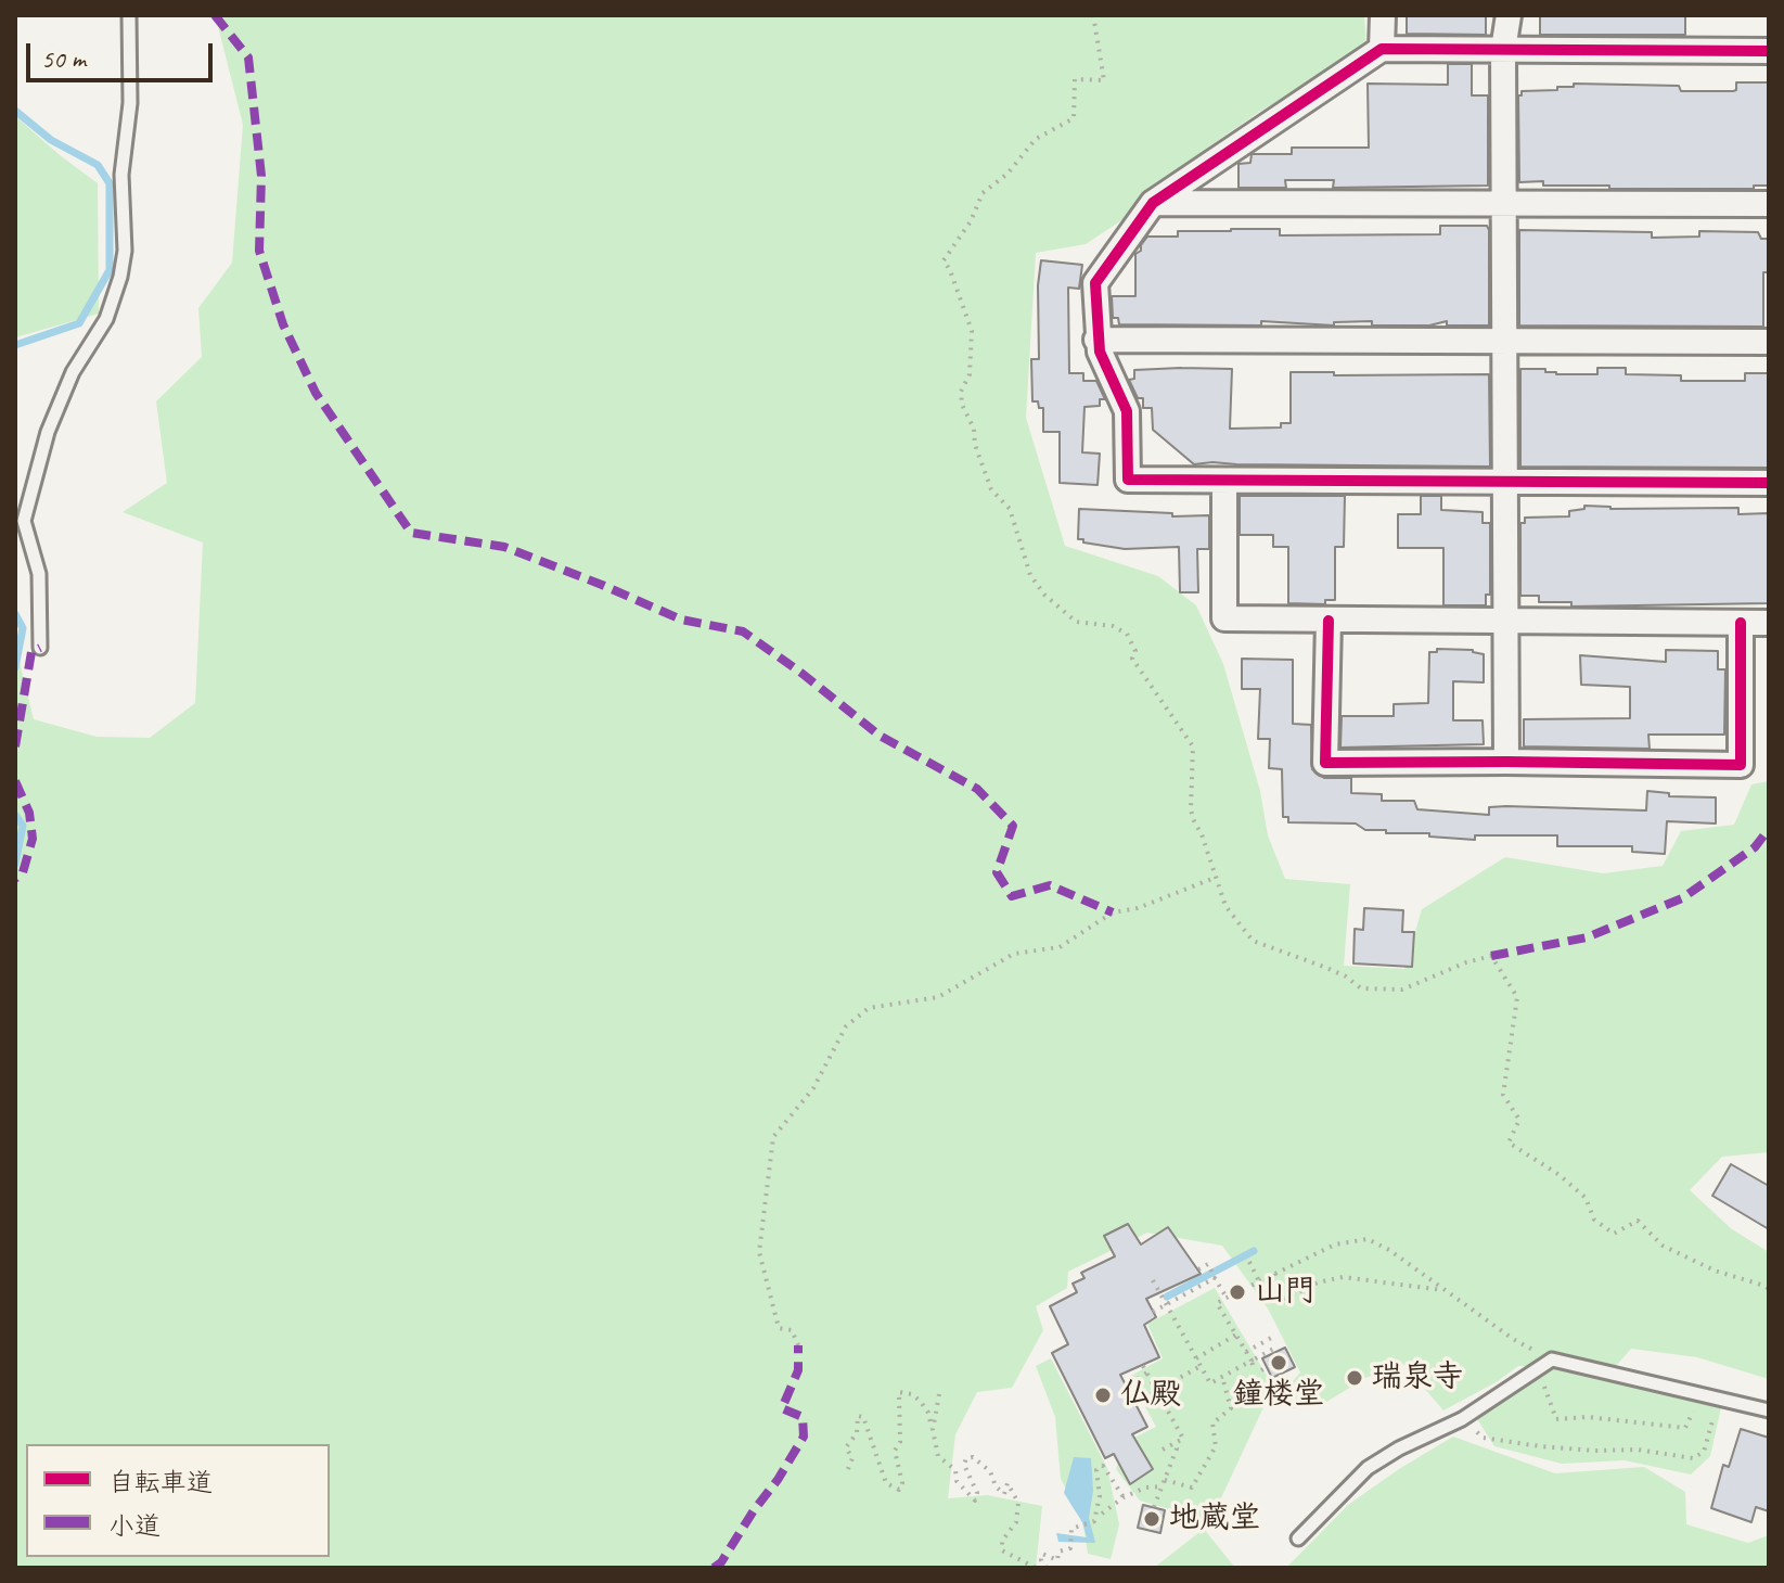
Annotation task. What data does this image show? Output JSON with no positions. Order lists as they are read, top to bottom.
{
  "places": [
    "山門",
    "鐘楼堂",
    "瑞泉寺",
    "仏殿",
    "地蔵堂"
  ],
  "legend": ["自転車道", "小道"],
  "scale_bar": "50 m"
}
